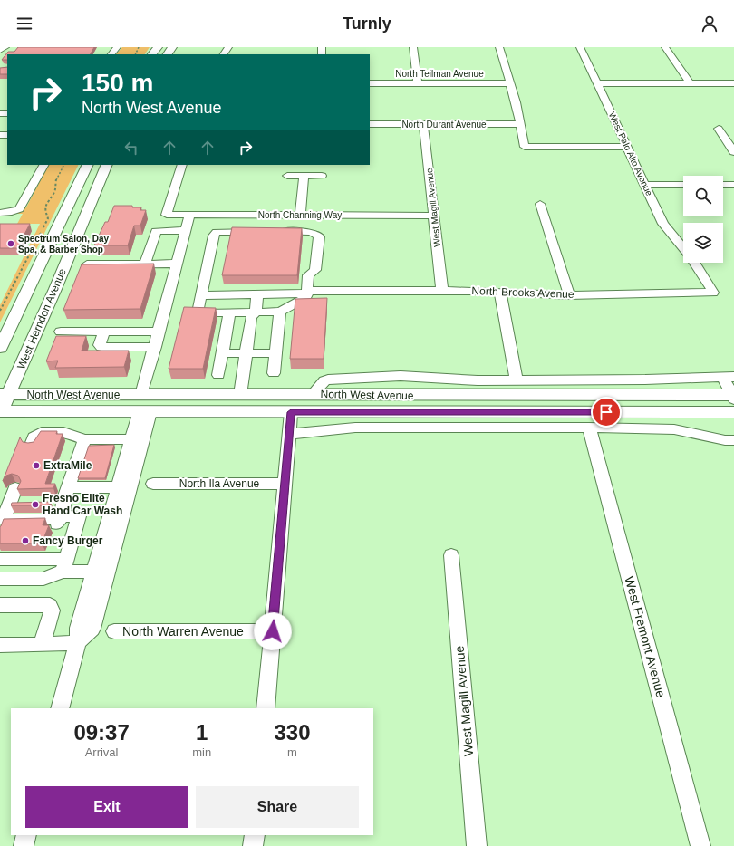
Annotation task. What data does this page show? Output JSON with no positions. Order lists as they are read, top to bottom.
{
  "streets": {
    "main road": ["West Herndon Avenue", "North West Avenue"],
    "street": [
      "North Teilman Avenue",
      "North Durant Avenue",
      "West Palo Alto Avenue",
      "West Magill Avenue",
      "North Channing Way",
      "North Brooks Avenue",
      "North Ila Avenue",
      "North Warren Avenue",
      "West Fremont Avenue"
    ]
  },
  "crossings": [
    ["North Durant Avenue", "West Magill Avenue"],
    ["West Palo Alto Avenue", "North Brooks Avenue"],
    ["West Magill Avenue", "North Channing Way"],
    ["West Magill Avenue", "North Brooks Avenue"],
    ["West Herndon Avenue", "North West Avenue"]
  ],
  "places": [
    "Spectrum Salon, Day Spa, & Barber Shop",
    "ExtraMile",
    "Fresno Elite Hand Car Wash",
    "Fancy Burger"
  ],
  "page": {
    "header": "Turnly",
    "turn": ["150 m", "North West Avenue"],
    "eta": [
      "09:37",
      "Arrival",
      "1",
      "min",
      "330",
      "m"
    ],
    "buttons": ["Exit", "Share"]
  }
}
